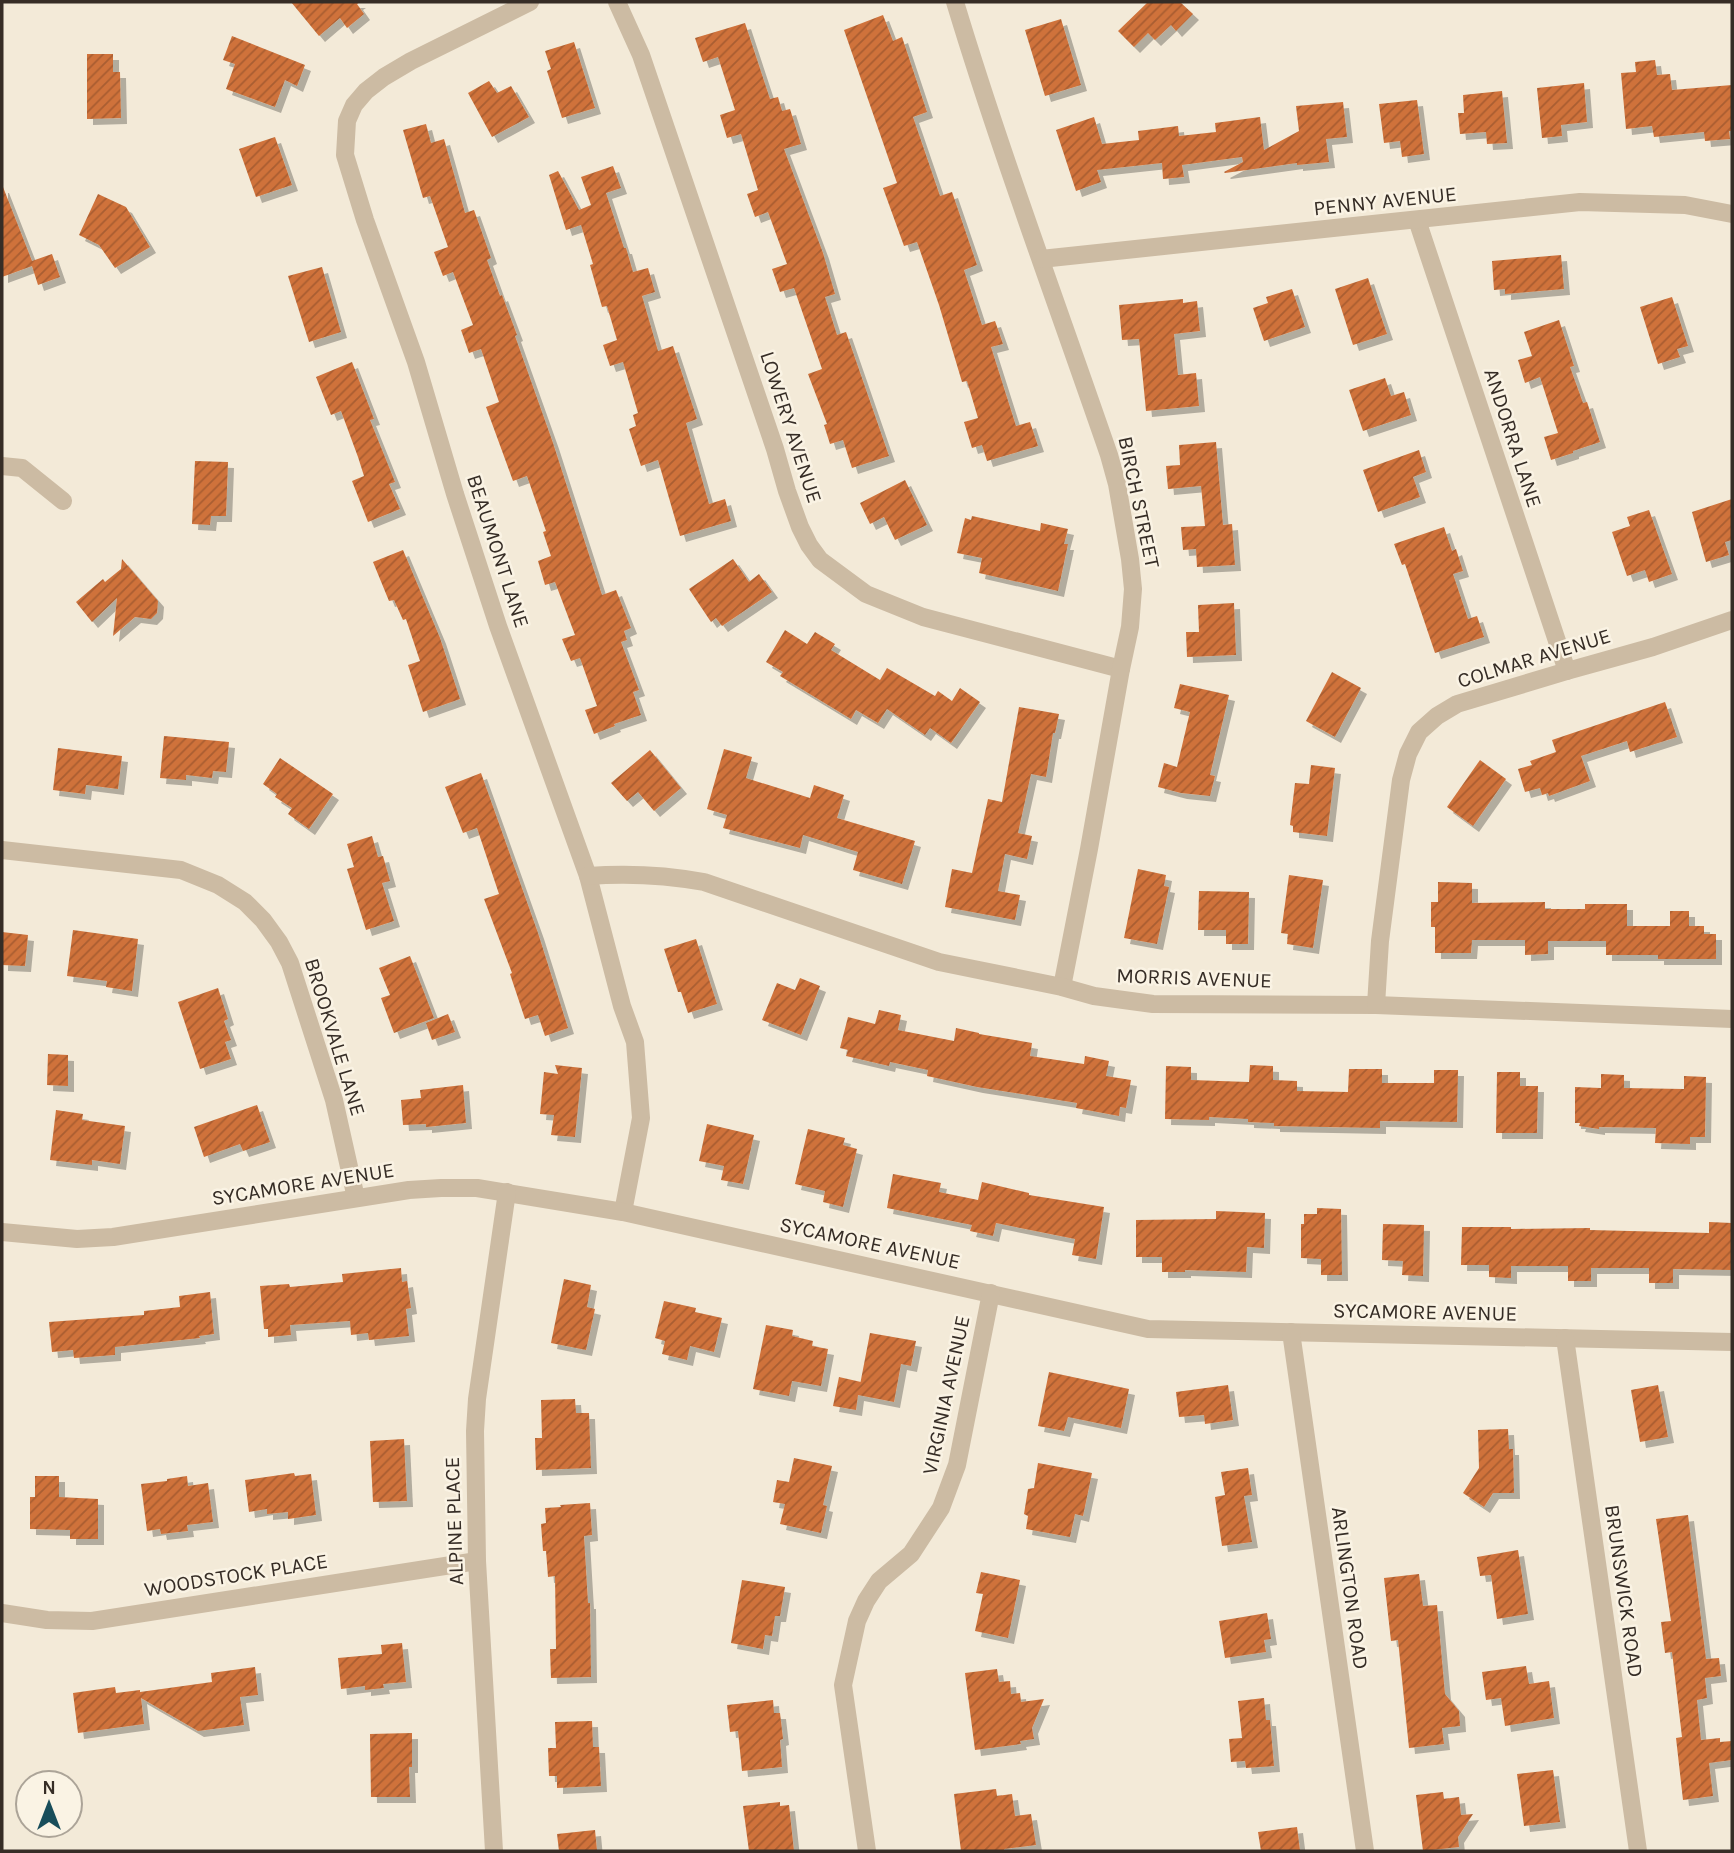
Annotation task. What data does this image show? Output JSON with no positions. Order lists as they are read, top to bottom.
{
  "streets": {
    "street": [
      "PENNY AVENUE",
      "LOWERY AVENUE",
      "ANDORRA LANE",
      "BIRCH STREET",
      "BEAUMONT LANE",
      "COLMAR AVENUE",
      "MORRIS AVENUE",
      "BROOKVALE LANE",
      "SYCAMORE AVENUE",
      "VIRGINIA AVENUE",
      "ALPINE PLACE",
      "WOODSTOCK PLACE",
      "ARLINGTON ROAD",
      "BRUNSWICK ROAD"
    ]
  },
  "crossings": [
    ["PENNY AVENUE", "ANDORRA LANE"],
    ["PENNY AVENUE", "BIRCH STREET"],
    ["LOWERY AVENUE", "BIRCH STREET"],
    ["ANDORRA LANE", "COLMAR AVENUE"],
    ["BIRCH STREET", "MORRIS AVENUE"],
    ["BEAUMONT LANE", "MORRIS AVENUE"],
    ["BEAUMONT LANE", "SYCAMORE AVENUE"],
    ["COLMAR AVENUE", "MORRIS AVENUE"],
    ["BROOKVALE LANE", "SYCAMORE AVENUE"],
    ["SYCAMORE AVENUE", "VIRGINIA AVENUE"],
    ["SYCAMORE AVENUE", "ALPINE PLACE"],
    ["SYCAMORE AVENUE", "ARLINGTON ROAD"],
    ["SYCAMORE AVENUE", "BRUNSWICK ROAD"],
    ["ALPINE PLACE", "WOODSTOCK PLACE"]
  ],
  "north": "top"
}
